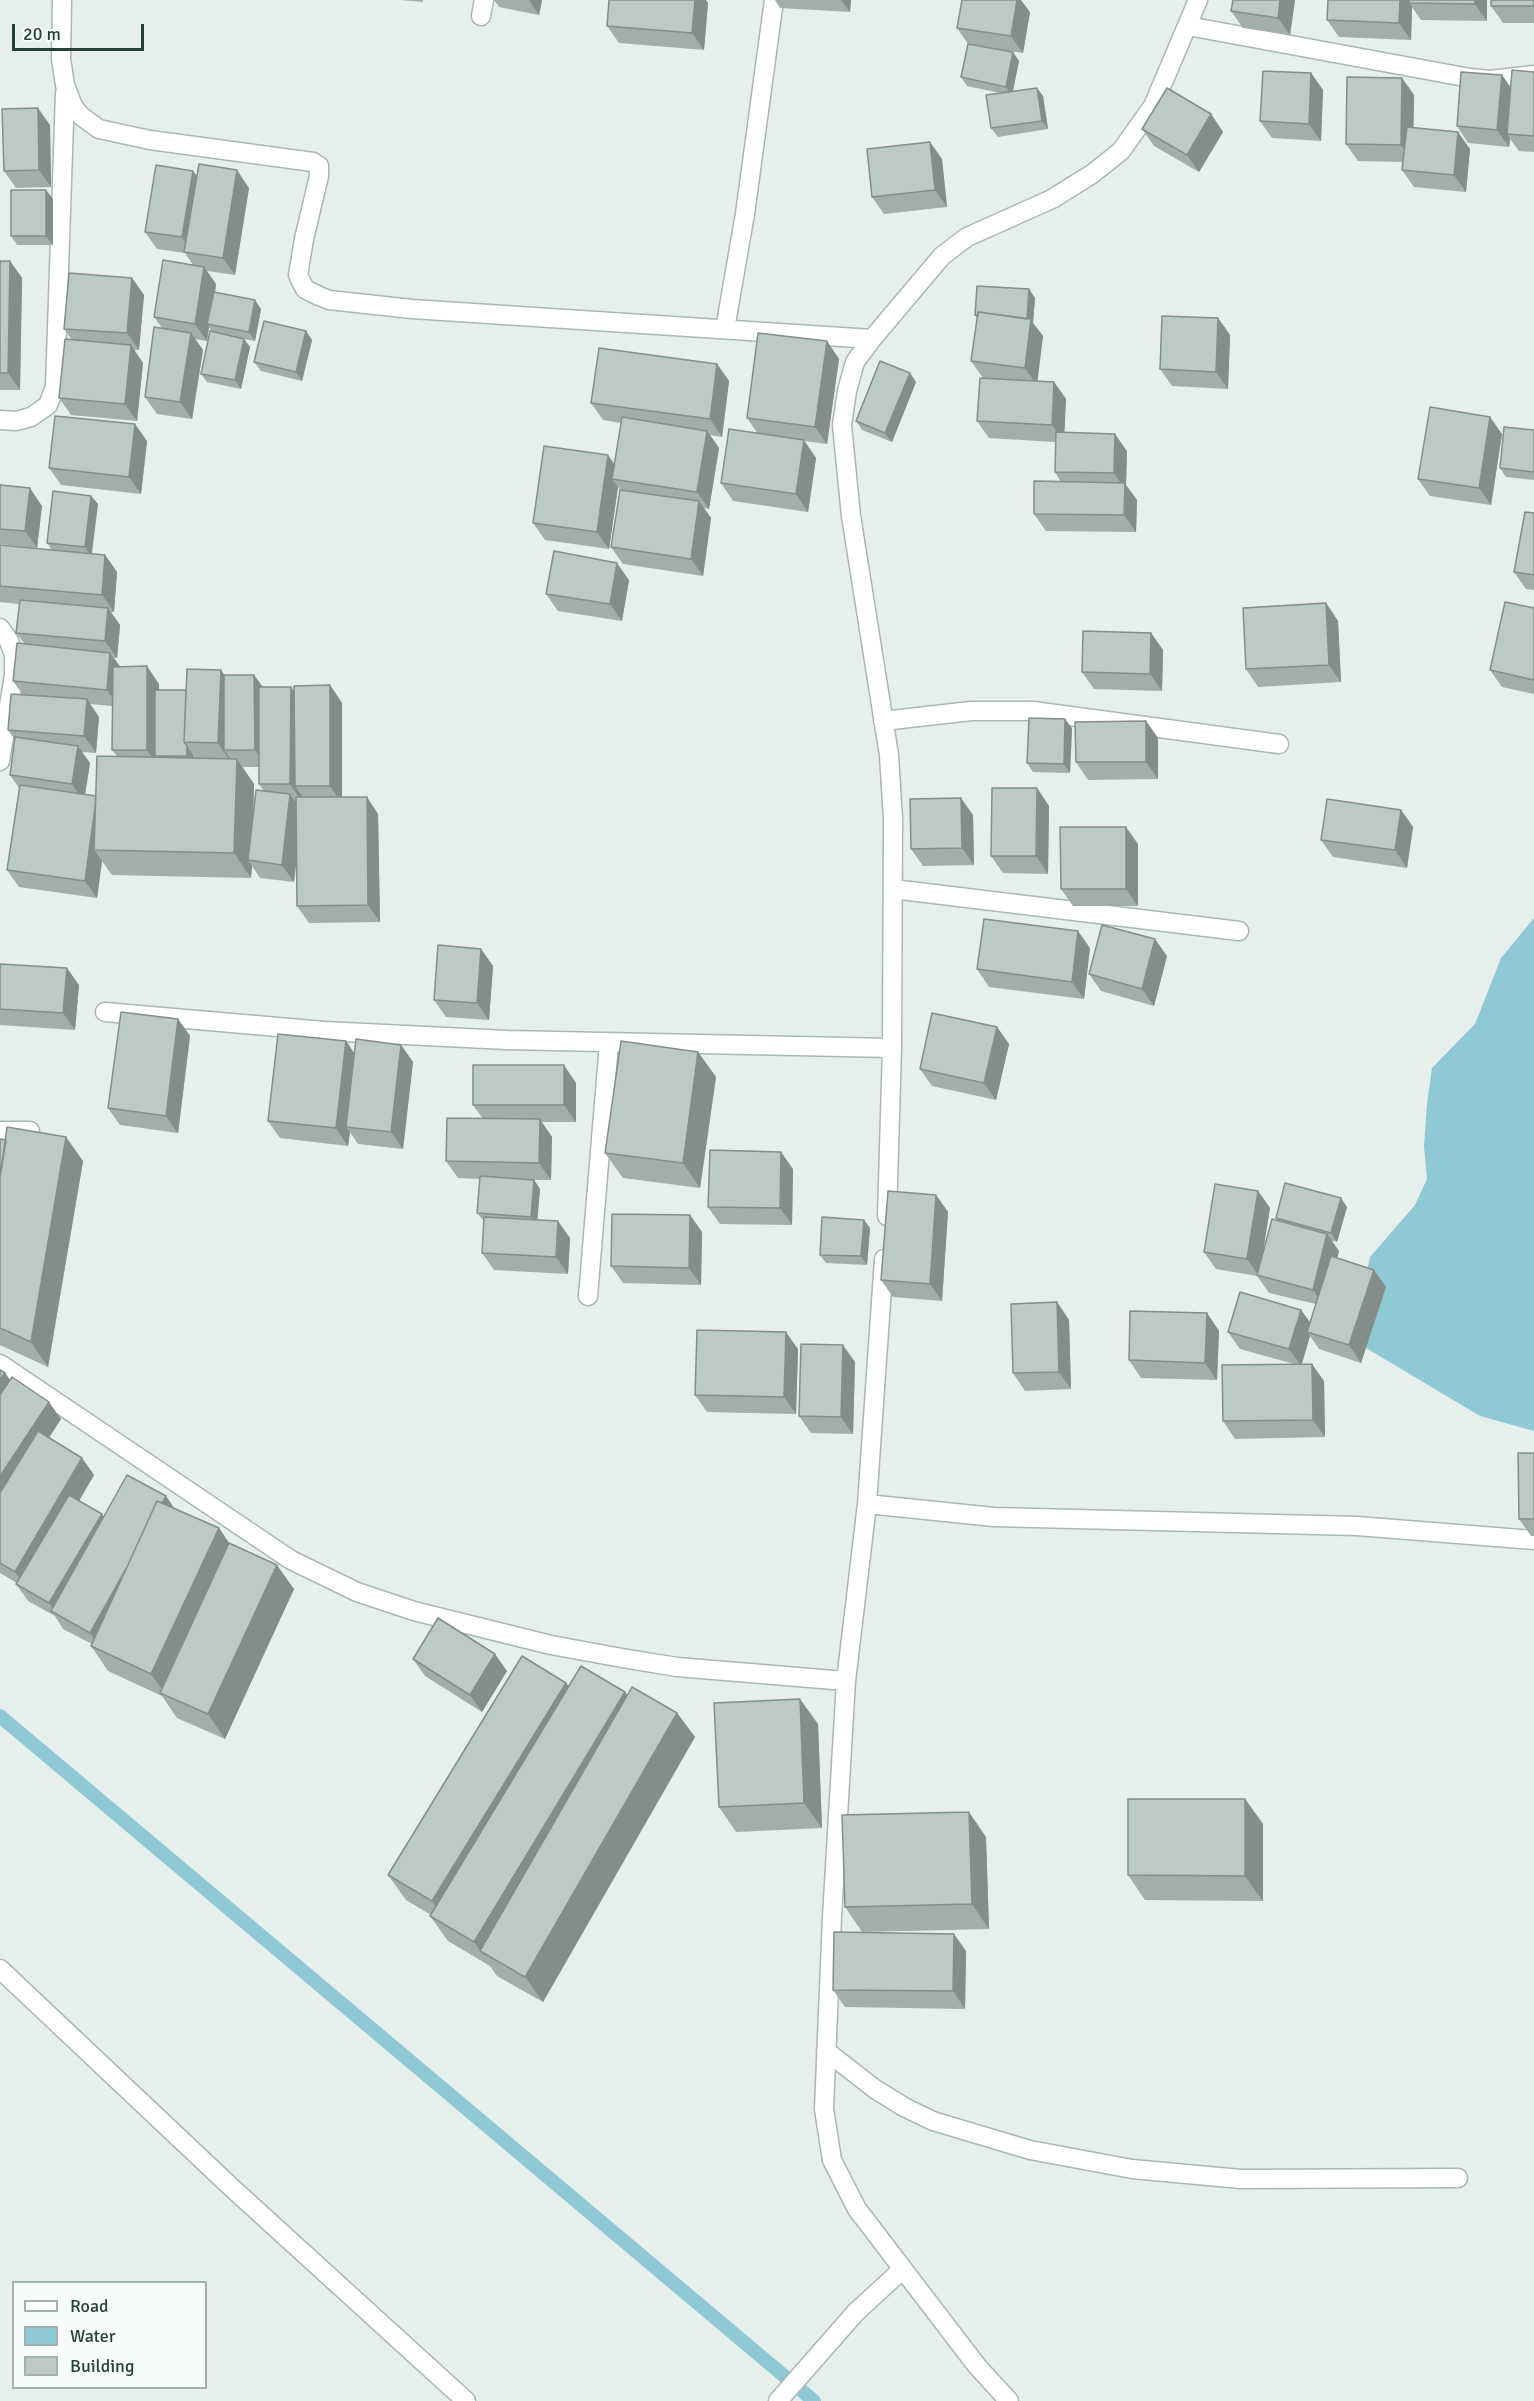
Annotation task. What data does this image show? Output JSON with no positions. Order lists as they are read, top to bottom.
{
  "legend": ["Road", "Water", "Building"],
  "scale_bar": "20 m"
}
